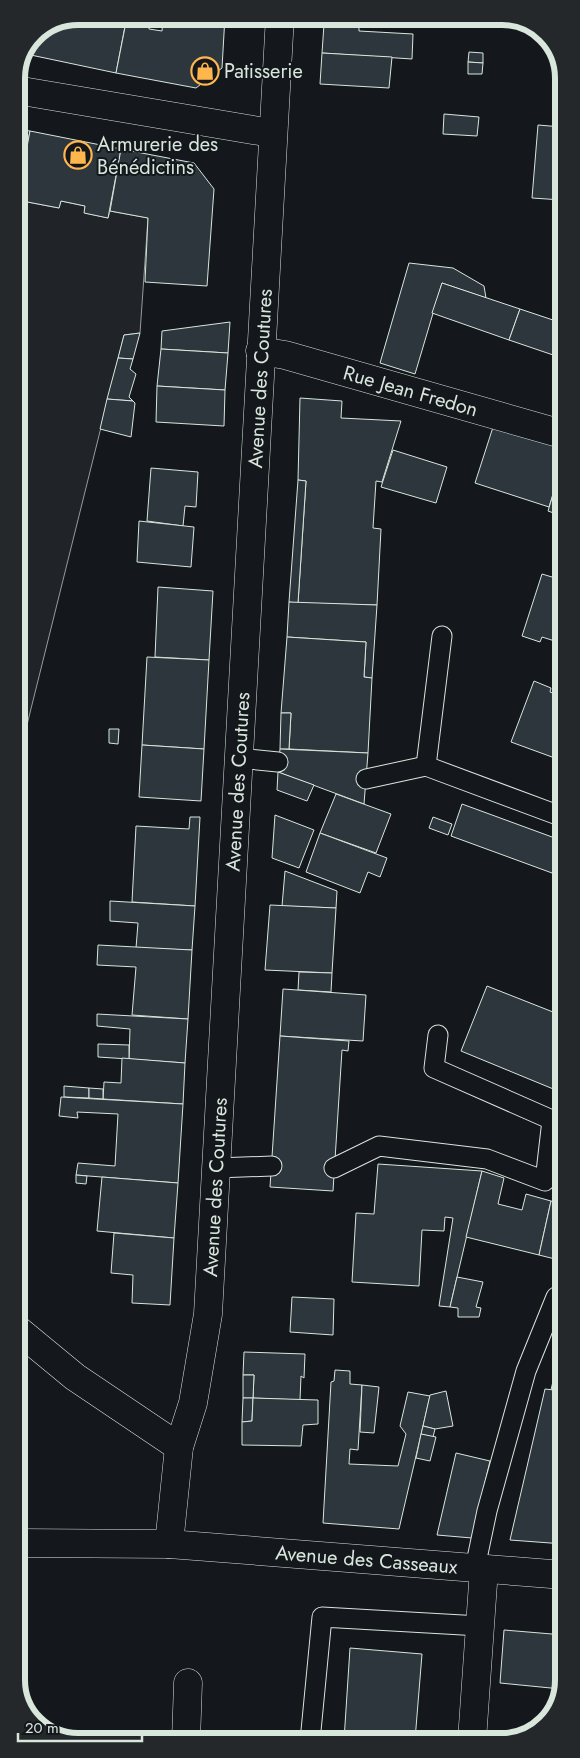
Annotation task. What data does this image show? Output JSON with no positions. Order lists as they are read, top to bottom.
{
  "streets": {
    "street": ["Avenue des Coutures", "Rue Jean Fredon", "Avenue des Casseaux"]
  },
  "crossings": [
    ["Avenue des Coutures", "Rue Jean Fredon"],
    ["Avenue des Coutures", "Avenue des Casseaux"]
  ],
  "places": {
    "shop": ["Patisserie", "Armurerie des Bénédictins"]
  },
  "scale_bar": "20 m"
}
